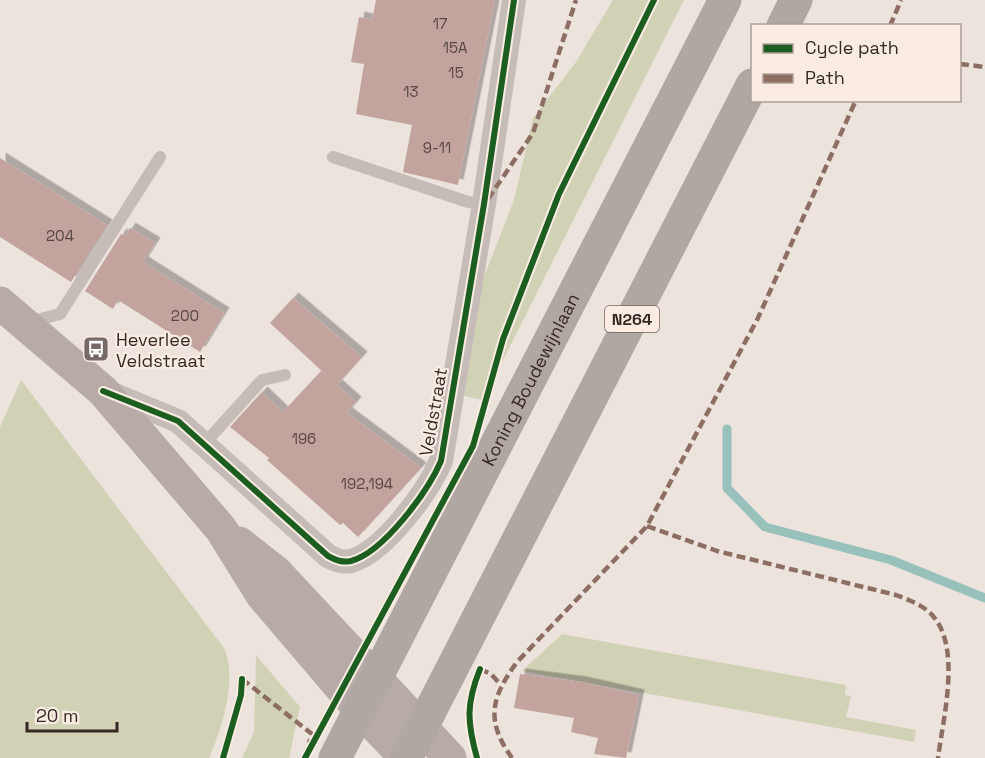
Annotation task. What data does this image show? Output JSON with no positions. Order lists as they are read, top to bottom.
{
  "streets": {
    "highway": ["N264", "Koning Boudewijnlaan"],
    "street": ["Veldstraat"]
  },
  "places": {
    "bus stop": ["Heverlee Veldstraat"]
  },
  "house_numbers": [
    "17",
    "15A",
    "15",
    "13",
    "9-11",
    "204",
    "200",
    "196",
    "192,194"
  ],
  "legend": ["Cycle path", "Path"],
  "scale_bar": "20 m"
}
